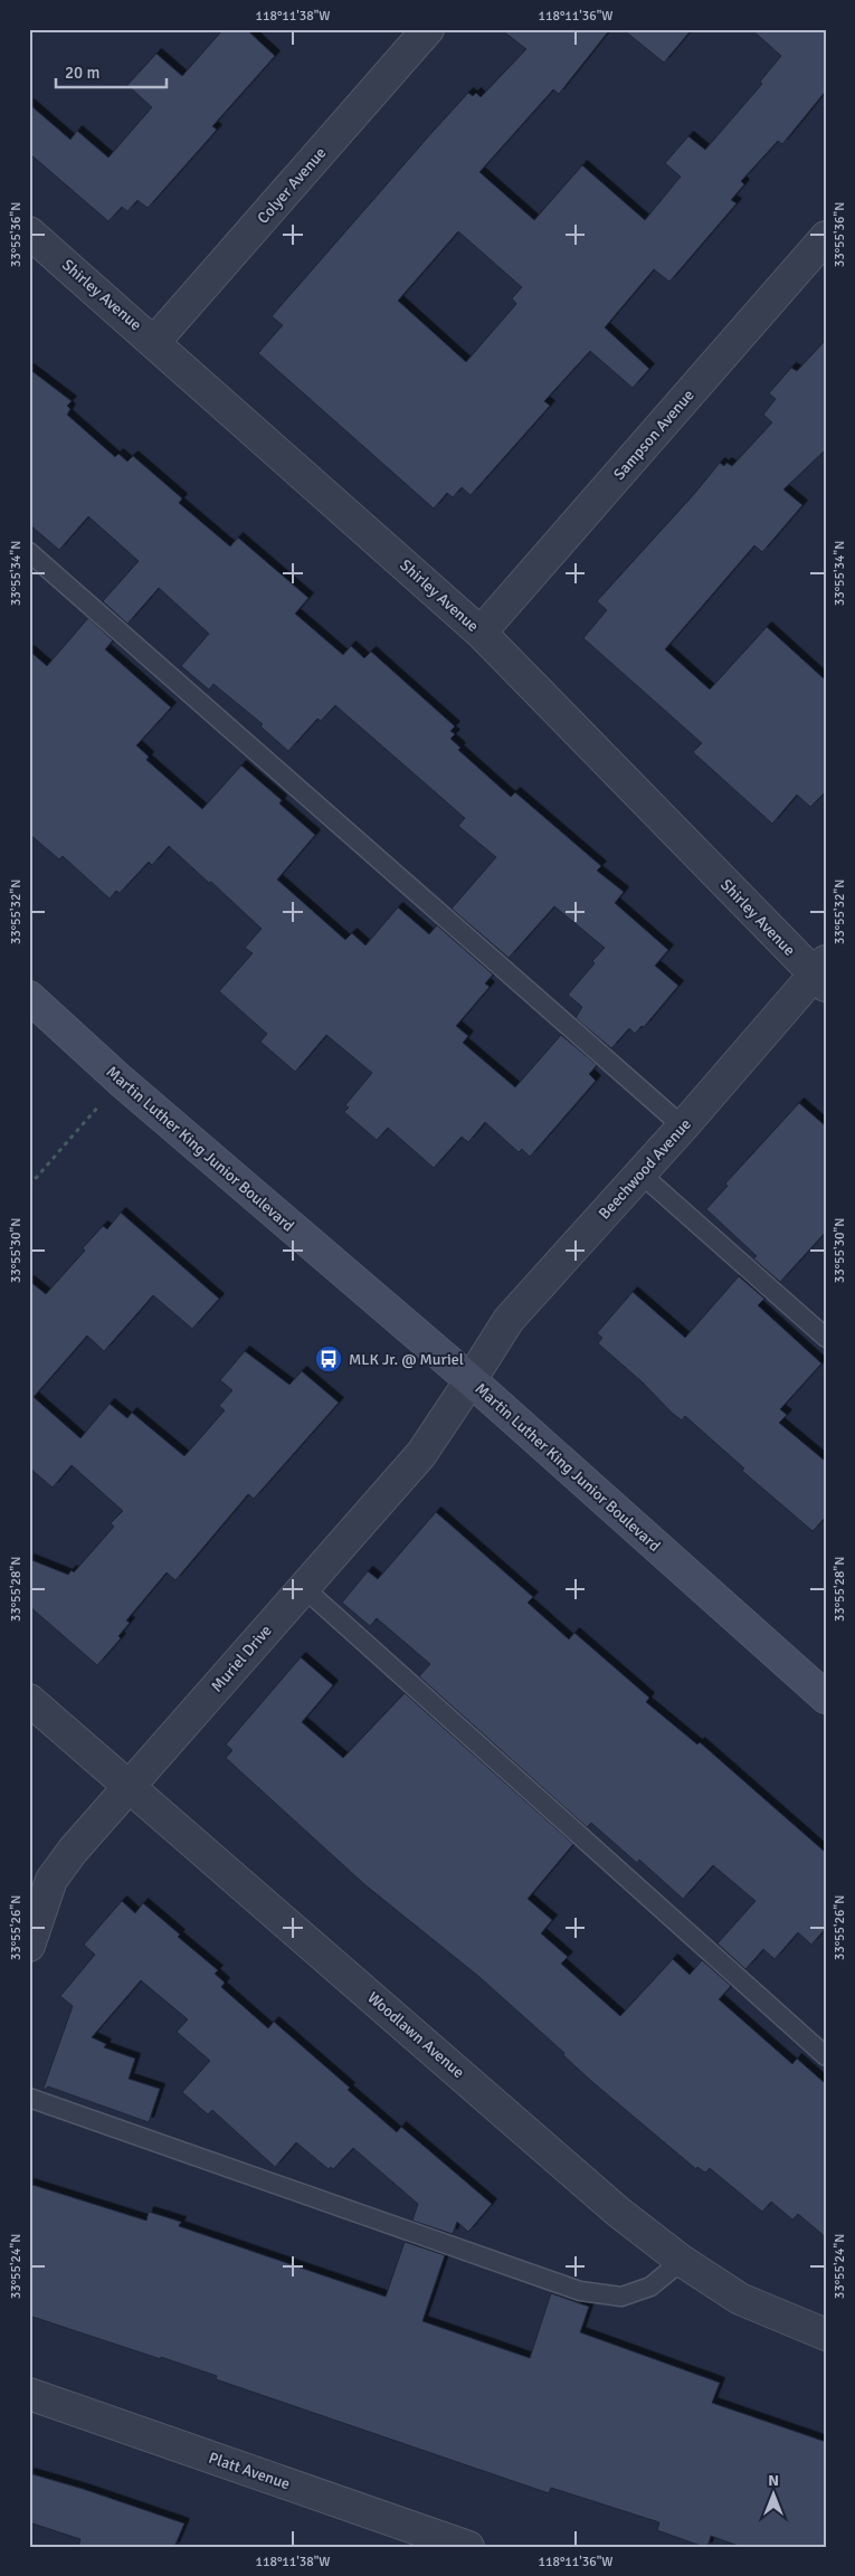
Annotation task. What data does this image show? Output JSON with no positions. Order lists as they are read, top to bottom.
{
  "streets": {
    "main road": ["Martin Luther King Junior Boulevard"],
    "street": [
      "Colyer Avenue",
      "Shirley Avenue",
      "Sampson Avenue",
      "Beechwood Avenue",
      "Muriel Drive",
      "Woodlawn Avenue",
      "Platt Avenue"
    ]
  },
  "crossings": [
    ["Colyer Avenue", "Shirley Avenue"],
    ["Shirley Avenue", "Sampson Avenue"],
    ["Shirley Avenue", "Beechwood Avenue"],
    ["Martin Luther King Junior Boulevard", "Beechwood Avenue"],
    ["Martin Luther King Junior Boulevard", "Muriel Drive"],
    ["Beechwood Avenue", "Muriel Drive"],
    ["Muriel Drive", "Woodlawn Avenue"]
  ],
  "places": {
    "bus stop": ["MLK Jr. @ Muriel"]
  },
  "scale_bar": "20 m",
  "north": "top",
  "coordinates": [
    "118°11'38\"W",
    "118°11'36\"W",
    "33°55'36\"N",
    "33°55'34\"N",
    "33°55'32\"N",
    "33°55'30\"N",
    "33°55'28\"N",
    "33°55'26\"N",
    "33°55'24\"N"
  ]
}
